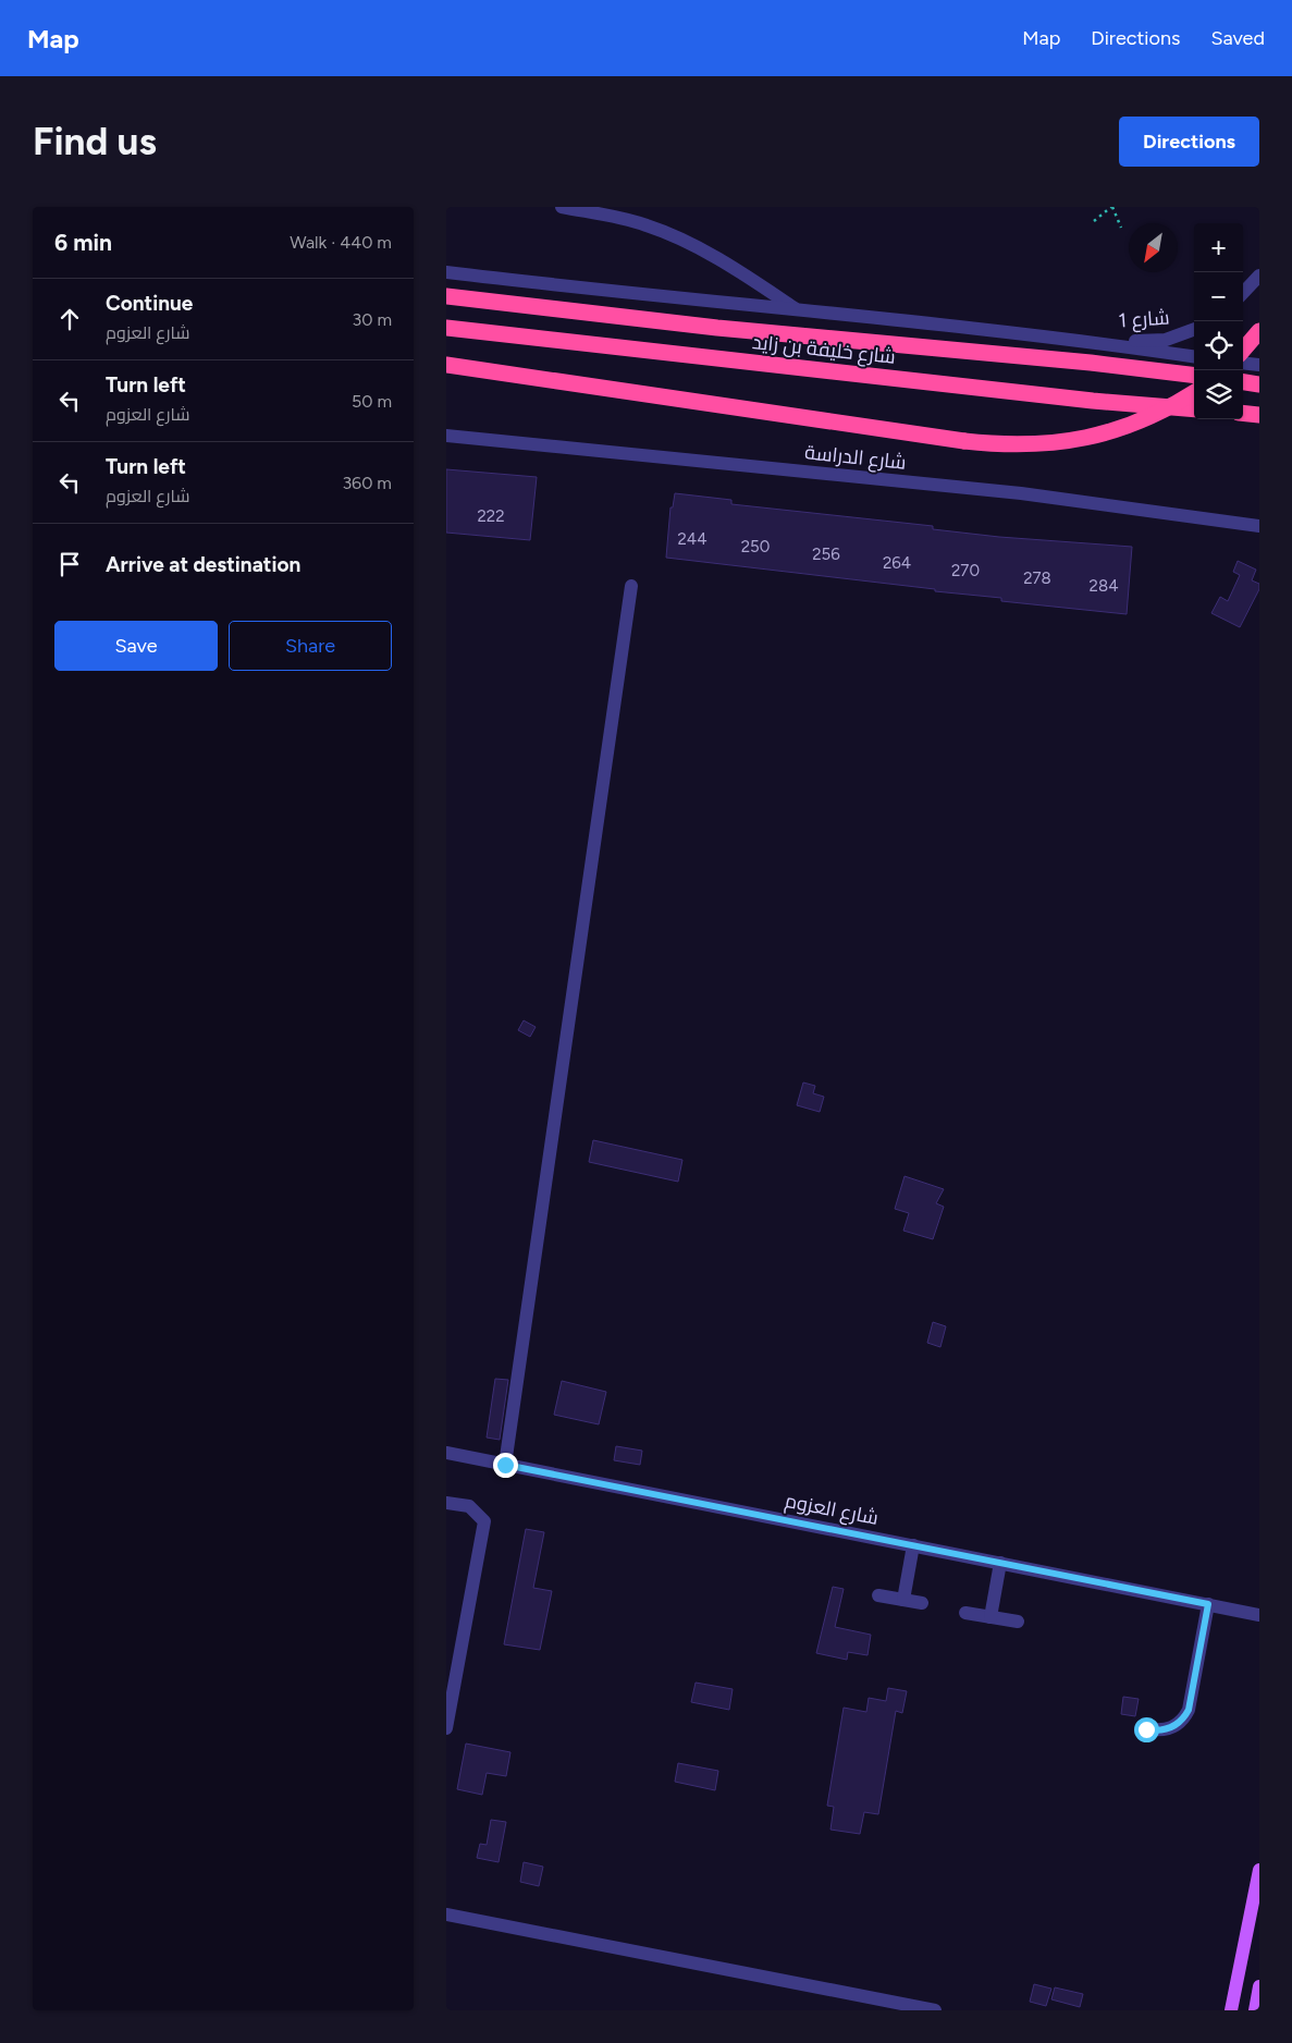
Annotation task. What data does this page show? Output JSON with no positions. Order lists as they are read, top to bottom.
{
  "streets": {
    "highway": ["شارع خليفة بن زايد"],
    "street": ["شارع 1", "شارع الدراسة", "شارع العزوم"]
  },
  "house_numbers": [
    "222",
    "244",
    "250",
    "256",
    "264",
    "270",
    "278",
    "284"
  ],
  "north": "bottom left",
  "page": {
    "header": "Map",
    "nav": ["Map", "Directions", "Saved"],
    "buttons": [
      "Directions",
      ["Save", "Share"]
    ],
    "title": "Find us",
    "heading": ["6 min", "Walk · 440 m"],
    "map_buttons": ["+", "−"],
    "list": [
      ["Continue", "شارع العزوم", "30 m"],
      ["Turn left", "شارع العزوم", "50 m"],
      ["Turn left", "شارع العزوم", "360 m"],
      "Arrive at destination"
    ]
  }
}
